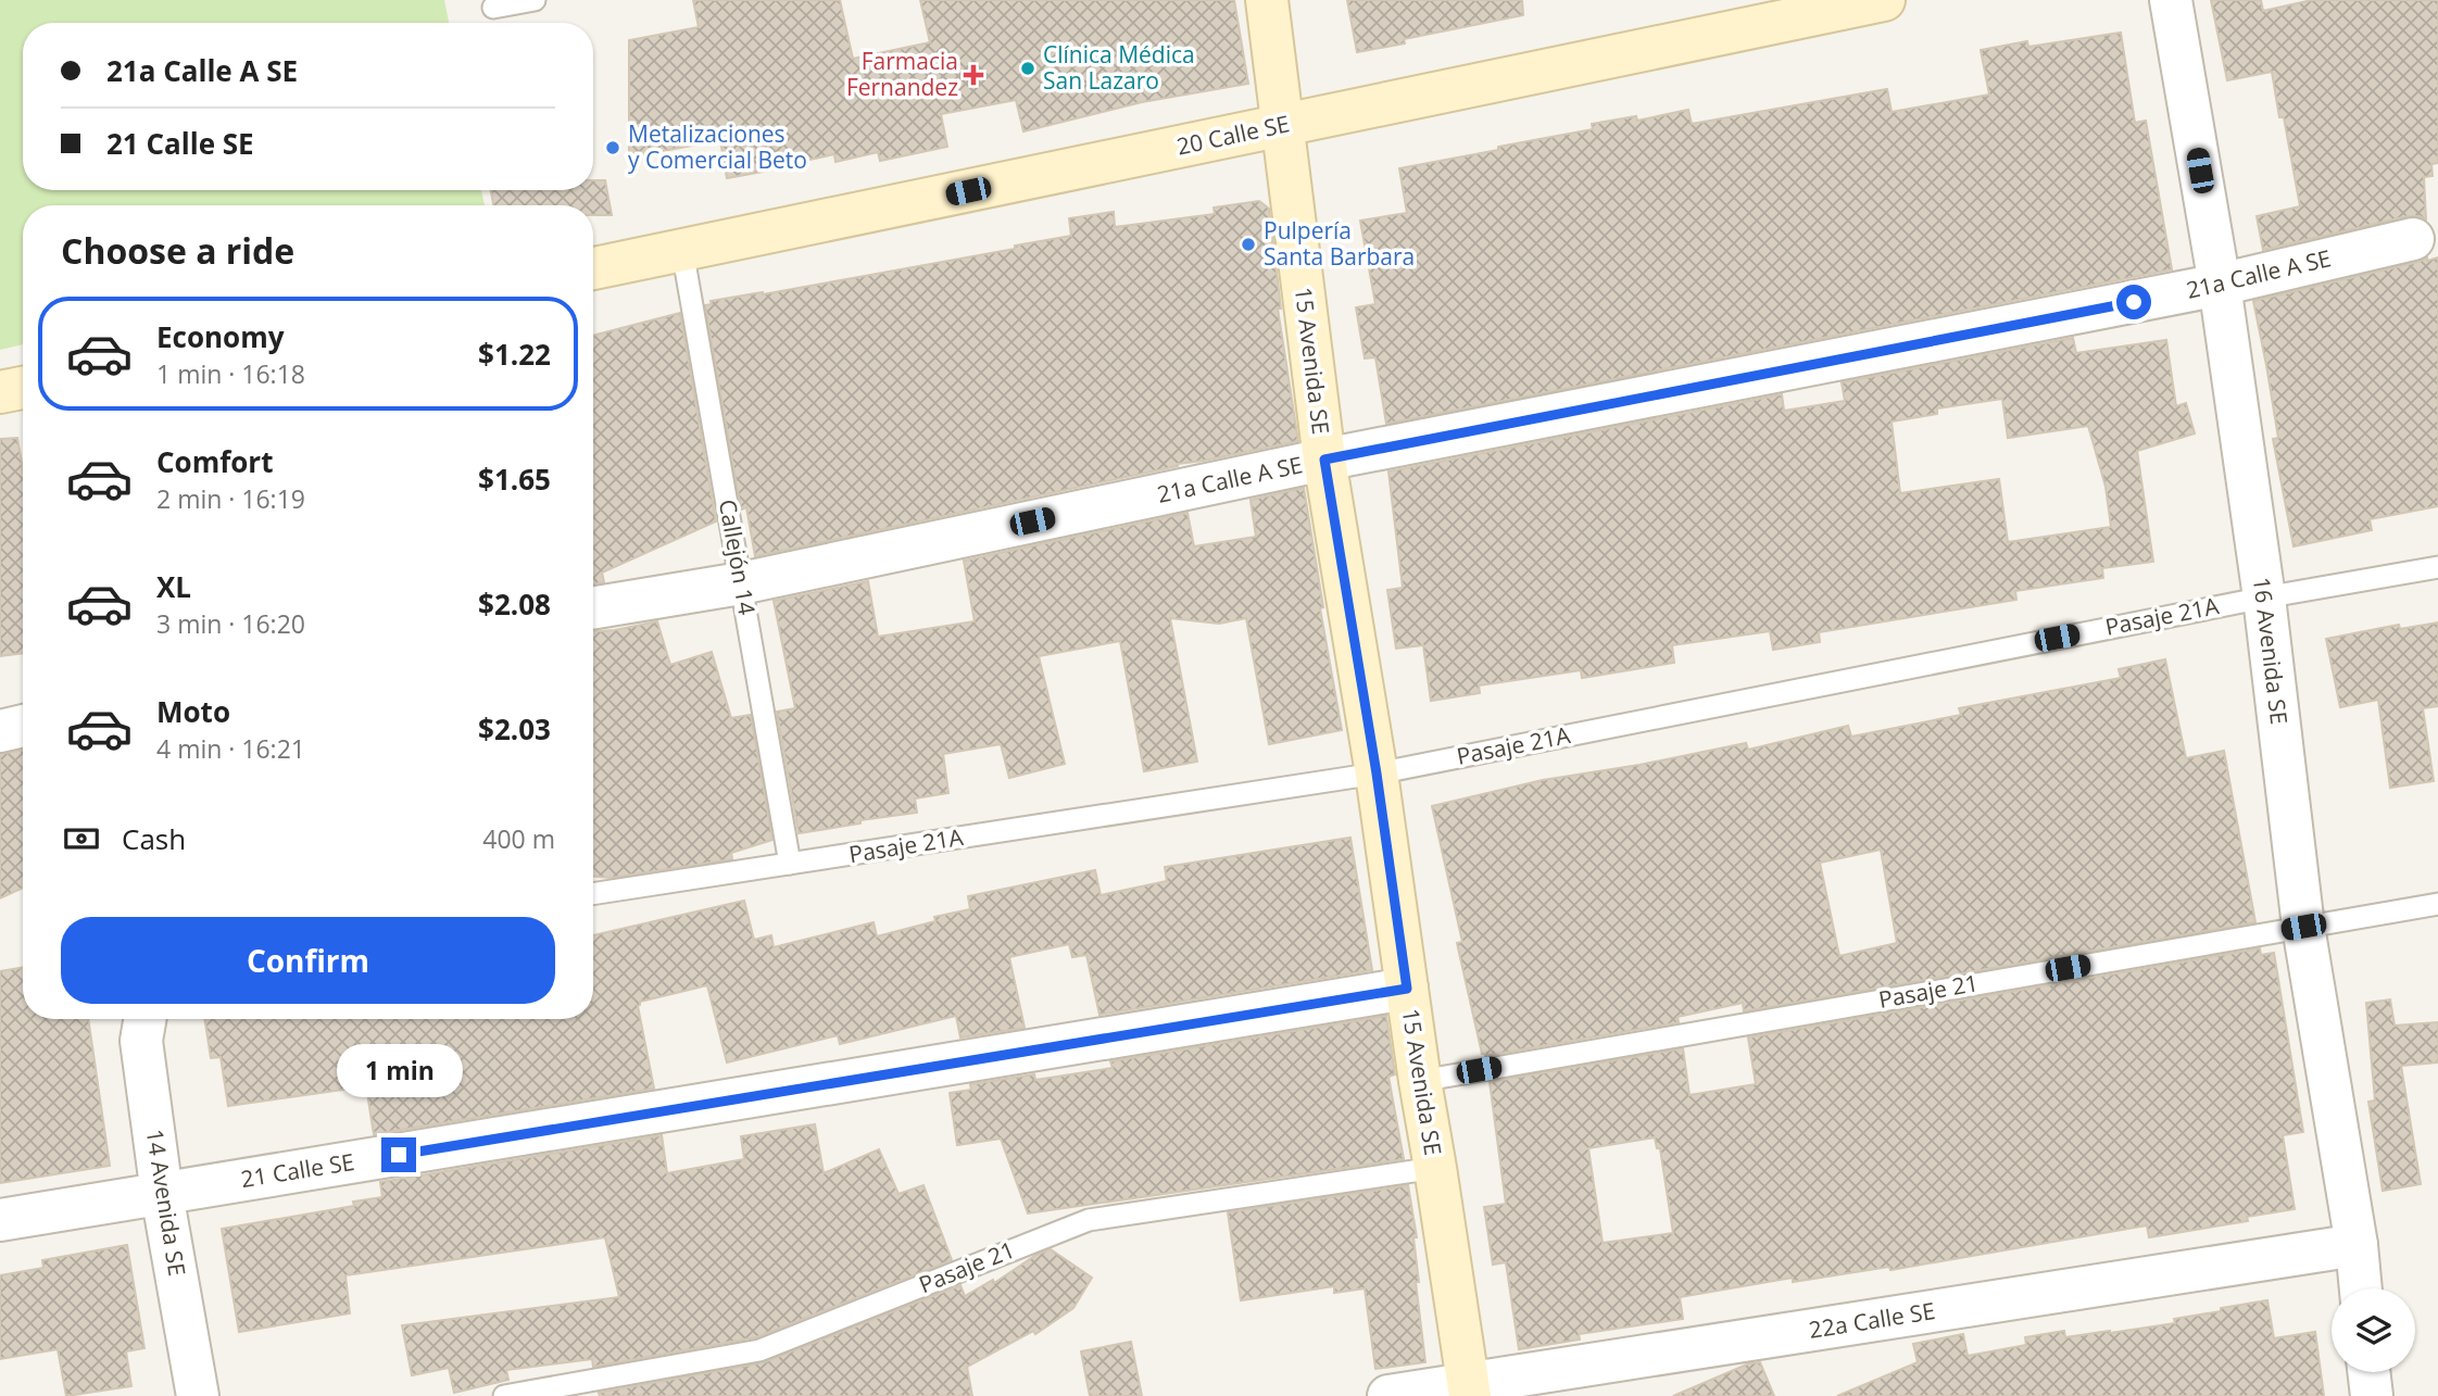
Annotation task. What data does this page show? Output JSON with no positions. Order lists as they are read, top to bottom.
{
  "streets": {
    "street": [
      "20 Calle SE",
      "21a Calle A SE",
      "15 Avenida SE",
      "16 Avenida SE",
      "21 Calle SE",
      "14 Avenida SE",
      "22a Calle SE"
    ],
    "lane": ["Callejón 14", "Pasaje 21A", "Pasaje 21"]
  },
  "crossings": [
    ["20 Calle SE", "15 Avenida SE"],
    ["20 Calle SE", "Callejón 14"],
    ["21a Calle A SE", "15 Avenida SE"],
    ["21a Calle A SE", "Callejón 14"],
    ["21a Calle A SE", "16 Avenida SE"],
    ["15 Avenida SE", "Pasaje 21A"],
    ["15 Avenida SE", "Pasaje 21"],
    ["15 Avenida SE", "21 Calle SE"],
    ["15 Avenida SE", "22a Calle SE"],
    ["Callejón 14", "Pasaje 21A"],
    ["Pasaje 21A", "16 Avenida SE"],
    ["16 Avenida SE", "Pasaje 21"],
    ["16 Avenida SE", "22a Calle SE"],
    ["21 Calle SE", "14 Avenida SE"]
  ],
  "places": {
    "other": ["Clínica Médica San Lazaro", "Metalizaciones y Comercial Beto", "Pulpería Santa Barbara"],
    "health": ["Farmacia Fernandez"]
  },
  "page": {
    "banner": ["21a Calle A SE", "21 Calle SE"],
    "heading": "Choose a ride",
    "list": [
      {
        "name": "Economy",
        "note": "1 min · 16:18",
        "value": "$1.22"
      },
      {
        "name": "Comfort",
        "note": "2 min · 16:19",
        "value": "$1.65"
      },
      {
        "name": "XL",
        "note": "3 min · 16:20",
        "value": "$2.08"
      },
      {
        "name": "Moto",
        "note": "4 min · 16:21",
        "value": "$2.03"
      }
    ],
    "pay": ["Cash", "400 m"],
    "buttons": "Confirm",
    "bubble": "1 min"
  }
}
